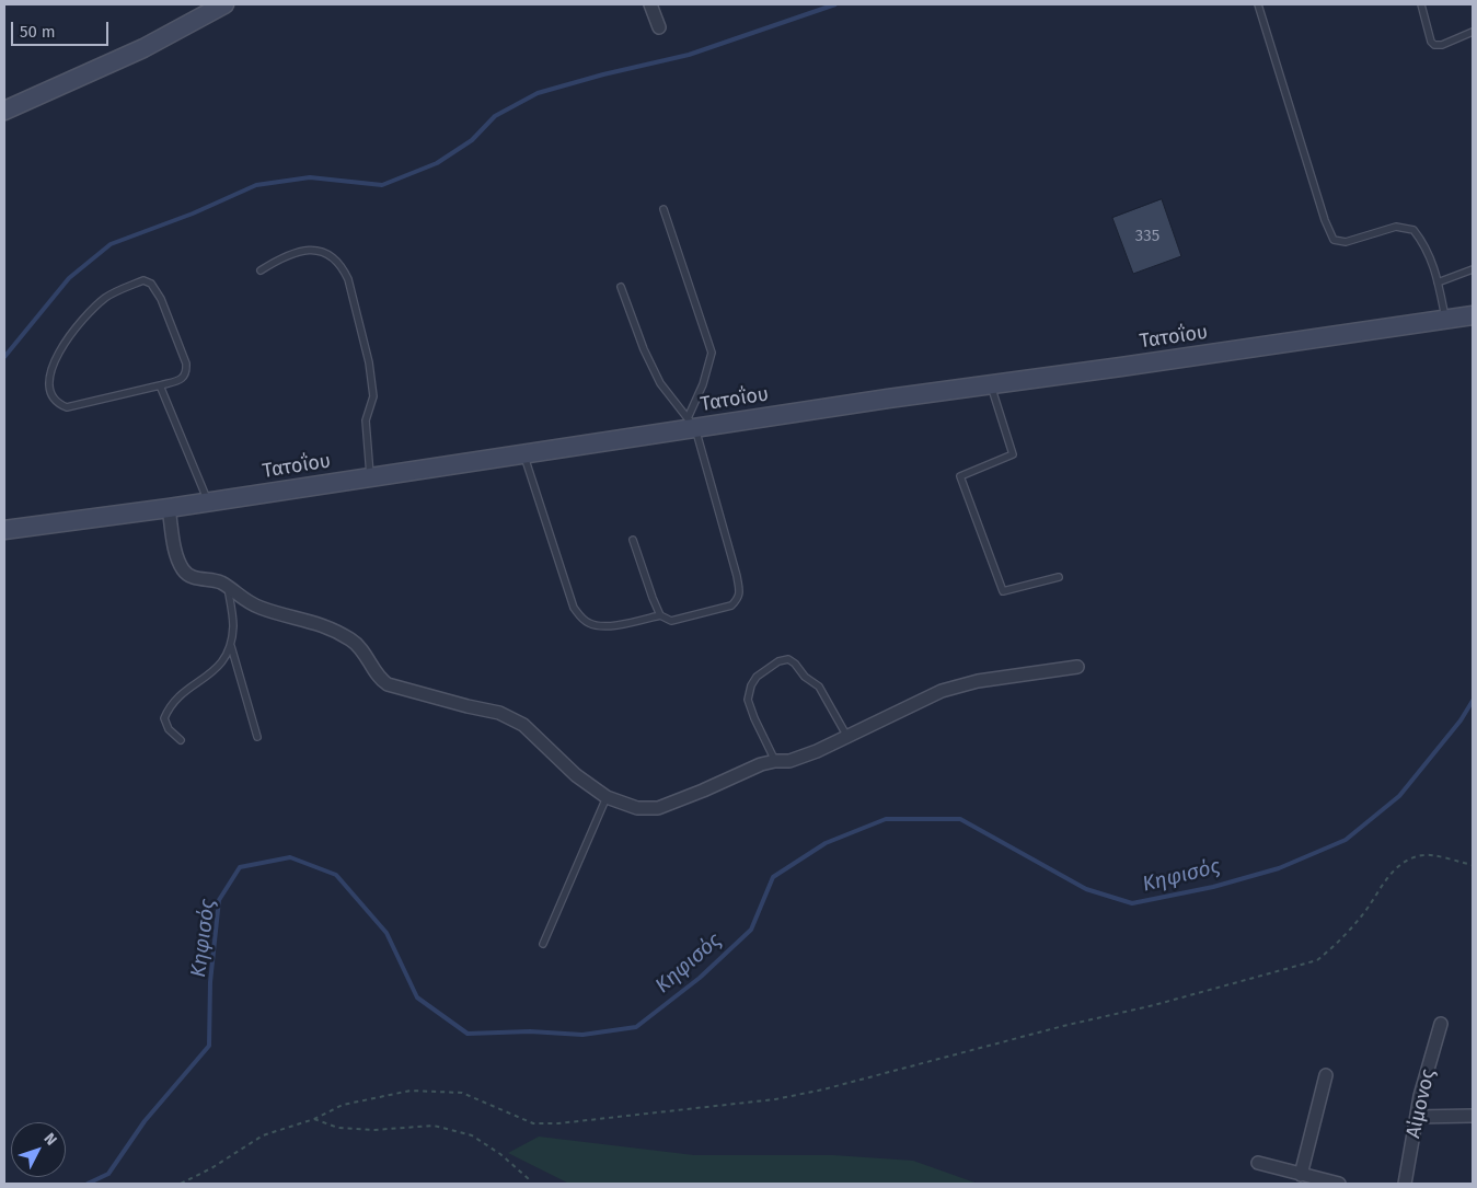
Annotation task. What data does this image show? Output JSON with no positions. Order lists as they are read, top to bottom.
{
  "streets": {
    "street": ["Τατοΐου", "Αίμονος"]
  },
  "water": ["Κηφισός"],
  "house_numbers": ["335"],
  "scale_bar": "50 m",
  "north": "top right"
}
